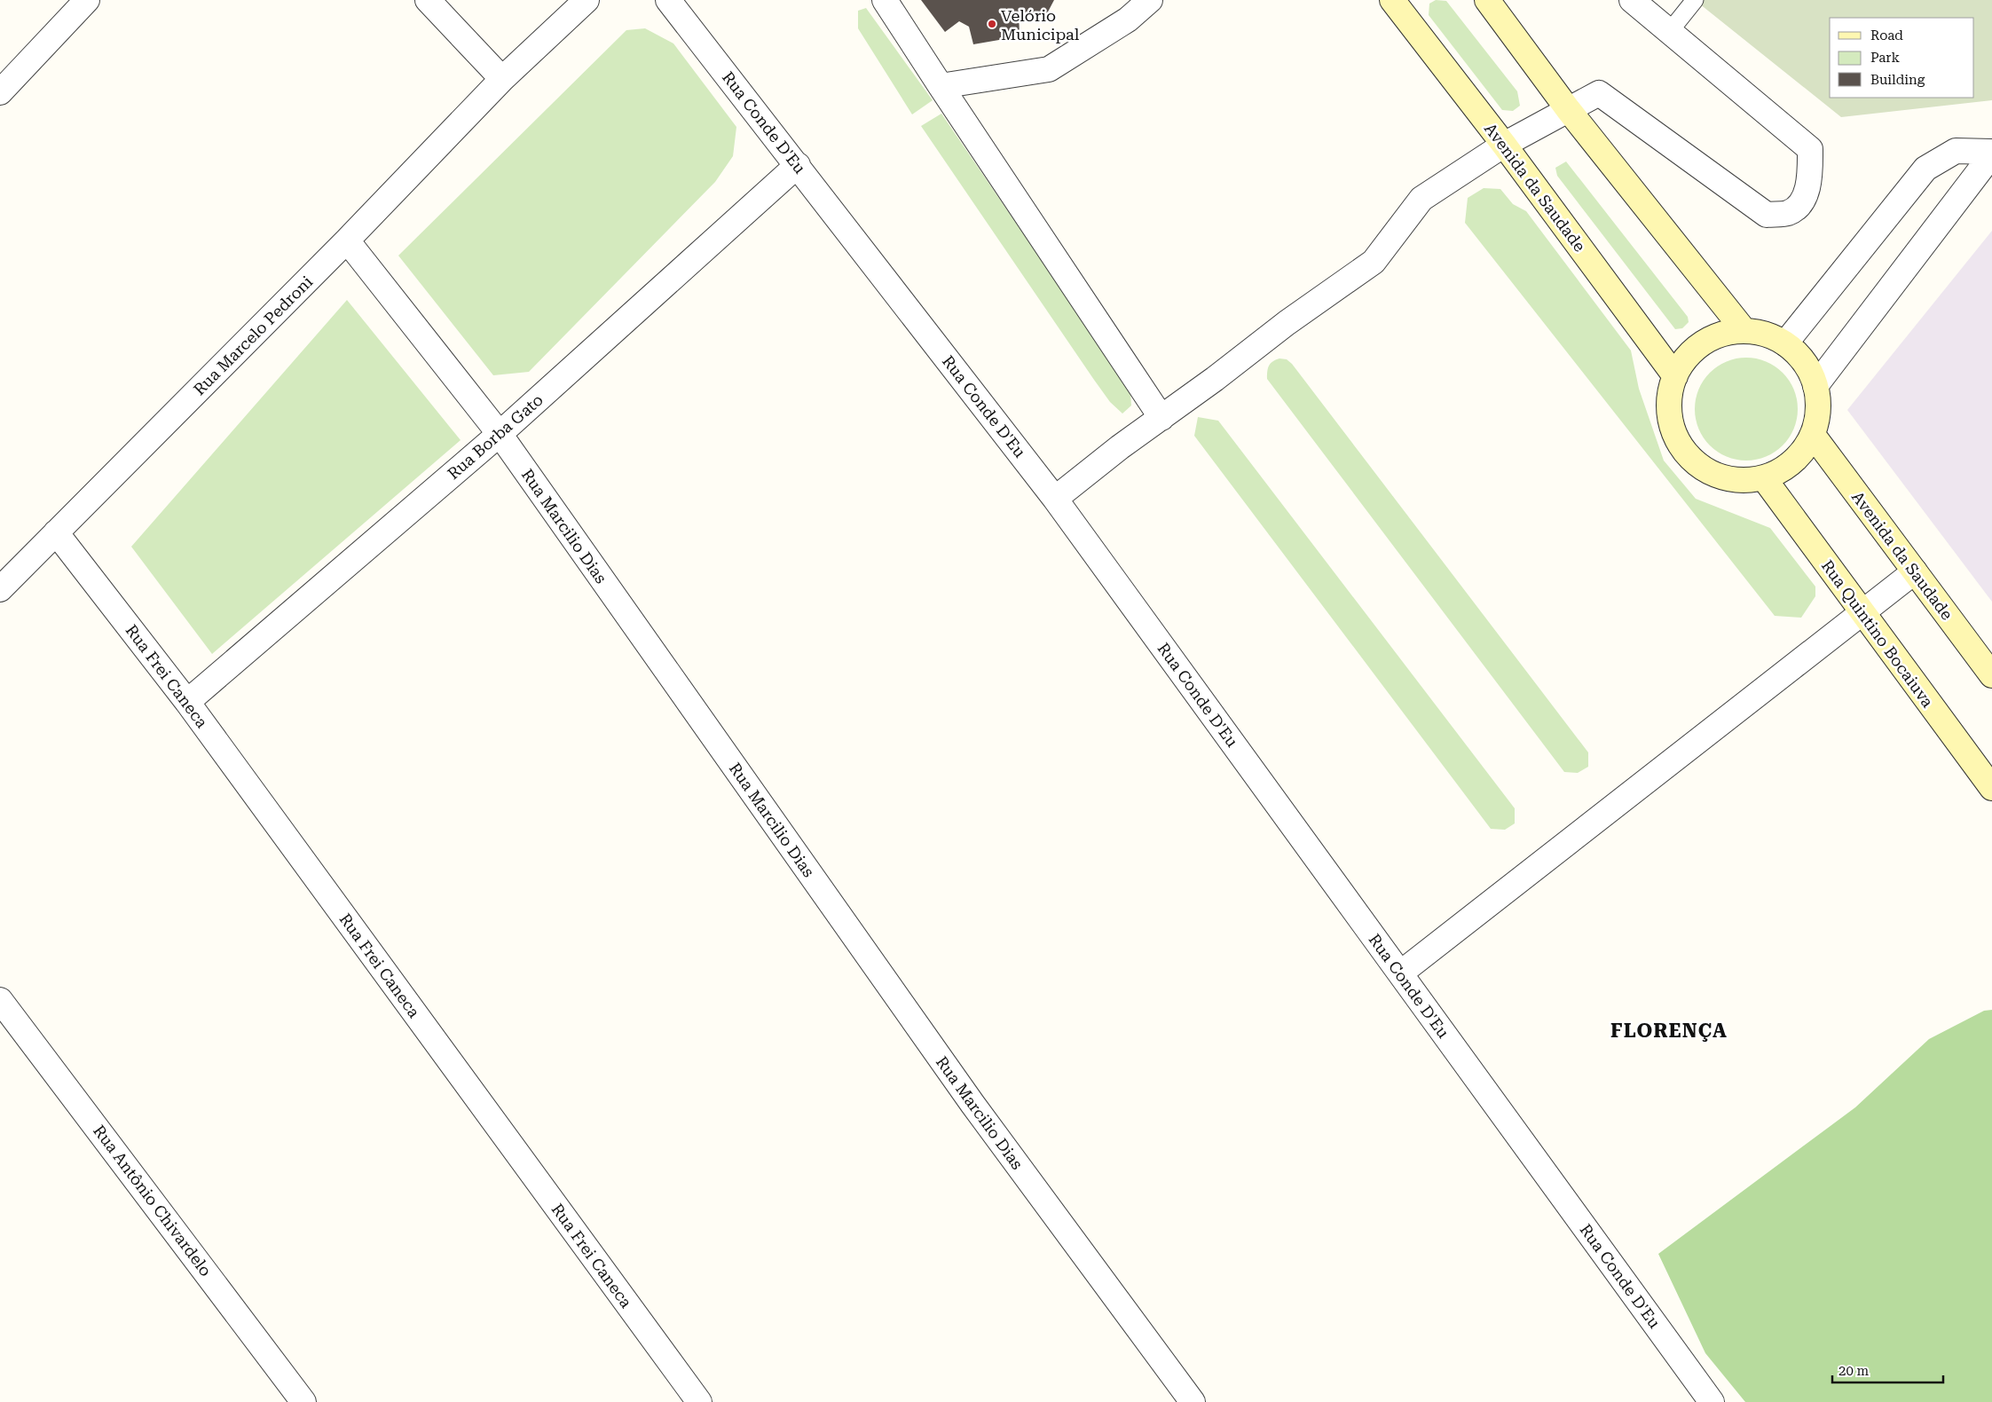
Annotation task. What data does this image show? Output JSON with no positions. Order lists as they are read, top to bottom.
{
  "streets": {
    "street": [
      "Rua Conde D'Eu",
      "Avenida da Saudade",
      "Rua Marcelo Pedroni",
      "Rua Borba Gato",
      "Rua Marcilio Dias",
      "Rua Quintino Bocaiuva",
      "Rua Frei Caneca",
      "Rua Antônio Chivardelo"
    ]
  },
  "crossings": [
    ["Rua Conde D'Eu", "Rua Borba Gato"],
    ["Avenida da Saudade", "Rua Quintino Bocaiuva"],
    ["Rua Marcelo Pedroni", "Rua Marcilio Dias"],
    ["Rua Marcelo Pedroni", "Rua Frei Caneca"],
    ["Rua Borba Gato", "Rua Marcilio Dias"],
    ["Rua Borba Gato", "Rua Frei Caneca"]
  ],
  "districts": ["FLORENÇA"],
  "places": ["Velório Municipal"],
  "legend": ["Road", "Park", "Building"],
  "scale_bar": "20 m"
}
